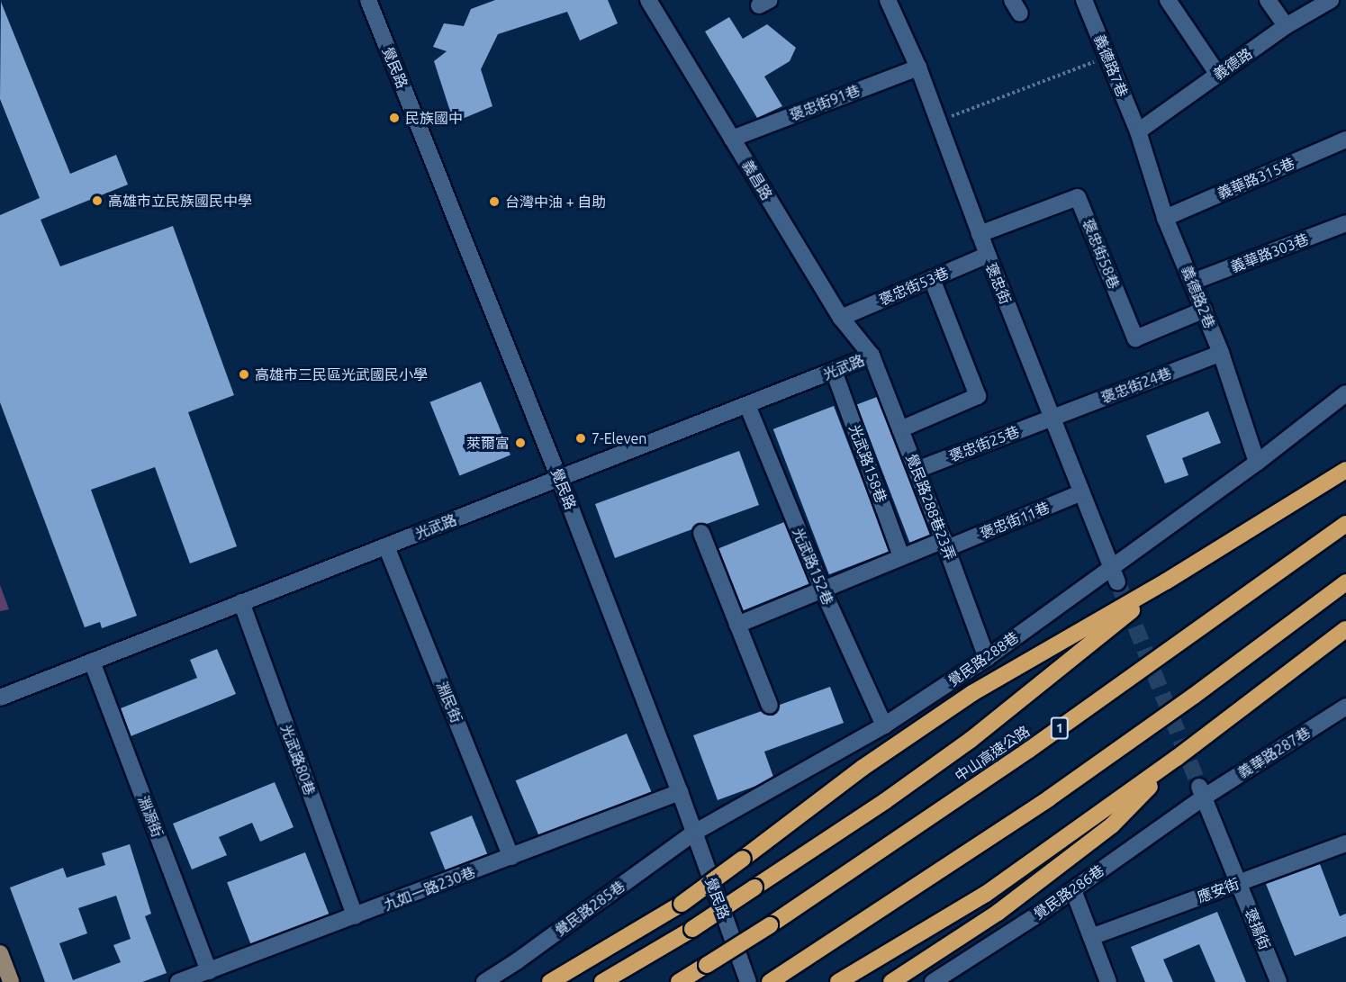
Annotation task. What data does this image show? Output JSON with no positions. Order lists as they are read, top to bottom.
{
  "streets": {
    "highway": ["1", "中山高速公路"],
    "street": [
      "義德路",
      "義德路7巷",
      "覺民路",
      "褒忠街91巷",
      "義華路315巷",
      "義昌路",
      "義華路303巷",
      "褒忠街58巷",
      "褒忠街",
      "褒忠街53巷",
      "義德路2巷",
      "光武路",
      "褒忠街24巷",
      "褒忠街25巷",
      "光武路158巷",
      "覺民路288巷23弄",
      "褒忠街11巷",
      "光武路152巷",
      "覺民路288巷",
      "淵民街",
      "義華路287巷",
      "光武路80巷",
      "淵源街",
      "九如一路230巷",
      "應安街",
      "覺民路286巷",
      "覺民路285巷",
      "褒揚街"
    ]
  },
  "crossings": [
    ["義德路", "義德路7巷"],
    ["義德路", "義德路2巷"],
    ["義德路7巷", "義德路2巷"],
    ["覺民路", "光武路"],
    ["覺民路", "覺民路288巷"],
    ["覺民路", "九如一路230巷"],
    ["覺民路", "覺民路285巷"],
    ["褒忠街91巷", "義昌路"],
    ["褒忠街91巷", "褒忠街"],
    ["義華路315巷", "義德路2巷"],
    ["義昌路", "褒忠街53巷"],
    ["義昌路", "光武路"],
    ["義昌路", "覺民路288巷23弄"],
    ["義華路303巷", "義德路2巷"],
    ["褒忠街58巷", "褒忠街"],
    ["褒忠街58巷", "義德路2巷"],
    ["褒忠街", "褒忠街53巷"],
    ["褒忠街", "褒忠街24巷"],
    ["褒忠街", "褒忠街25巷"],
    ["褒忠街", "褒忠街11巷"],
    ["褒忠街", "覺民路288巷"],
    ["義德路2巷", "褒忠街24巷"],
    ["義德路2巷", "覺民路288巷"],
    ["光武路", "光武路158巷"],
    ["光武路", "覺民路288巷23弄"],
    ["光武路", "光武路152巷"],
    ["光武路", "淵民街"],
    ["光武路", "光武路80巷"],
    ["光武路", "淵源街"],
    ["褒忠街24巷", "褒忠街25巷"],
    ["褒忠街25巷", "覺民路288巷23弄"],
    ["光武路158巷", "褒忠街11巷"],
    ["覺民路288巷23弄", "褒忠街11巷"],
    ["覺民路288巷23弄", "覺民路288巷"],
    ["褒忠街11巷", "光武路152巷"],
    ["光武路152巷", "覺民路288巷"],
    ["覺民路288巷", "覺民路285巷"],
    ["淵民街", "九如一路230巷"],
    ["義華路287巷", "覺民路286巷"],
    ["義華路287巷", "褒揚街"],
    ["光武路80巷", "九如一路230巷"],
    ["淵源街", "九如一路230巷"],
    ["應安街", "褒揚街"],
    ["覺民路286巷", "褒揚街"]
  ],
  "places": [
    "民族國中",
    "高雄市立民族國民中學",
    "台灣中油 + 自助",
    "高雄市三民區光武國民小學",
    "7-Eleven",
    "萊爾富"
  ]
}
